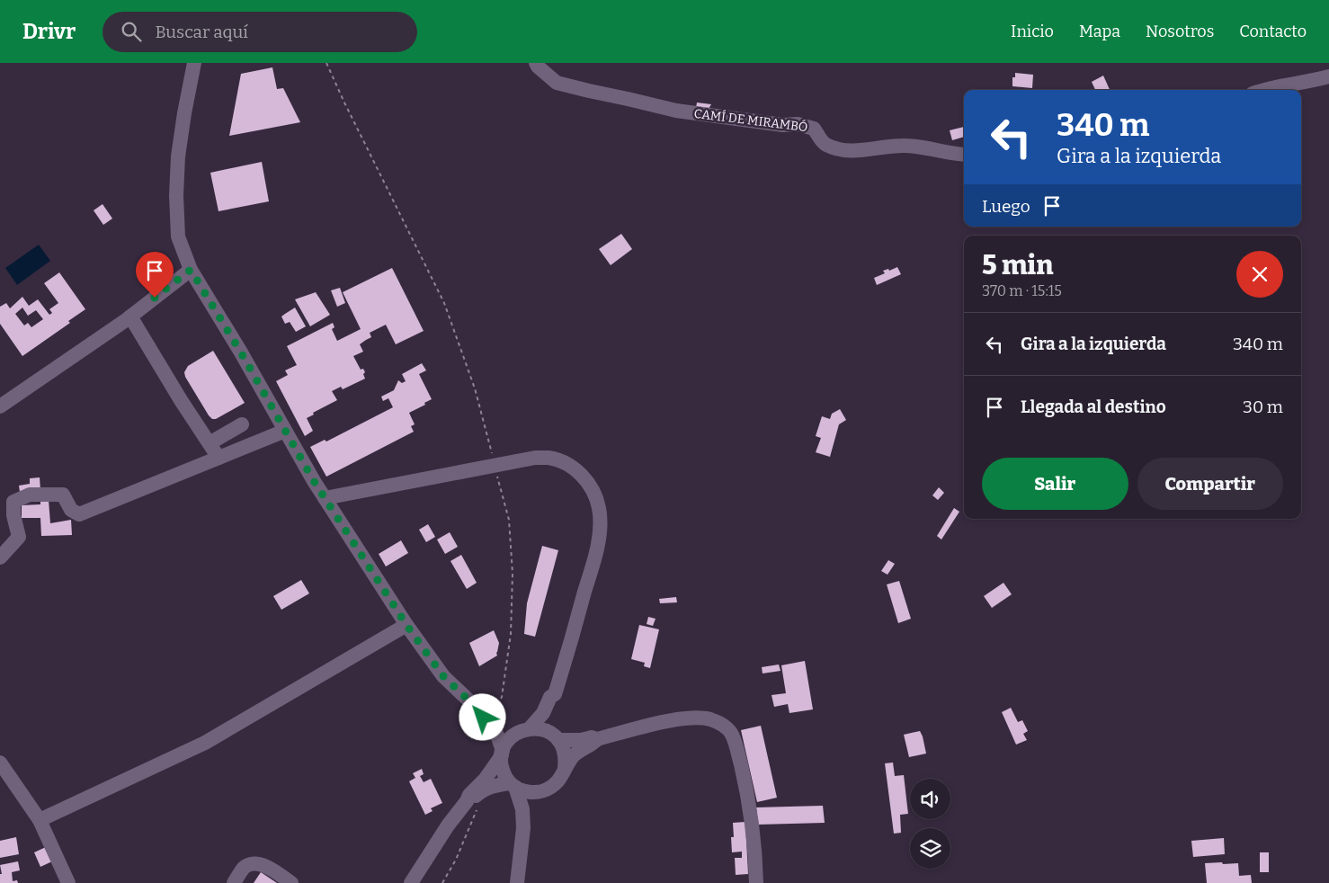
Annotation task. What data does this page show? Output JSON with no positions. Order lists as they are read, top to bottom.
{
  "streets": {
    "street": ["CAMÍ DE MIRAMBÓ"]
  },
  "page": {
    "header": "Drivr",
    "search": "Buscar aquí",
    "nav": [
      "Inicio",
      "Mapa",
      "Nosotros",
      "Contacto"
    ],
    "turn": ["340 m", "Gira a la izquierda"],
    "then": "Luego",
    "heading": ["5 min", "370 m · 15:15"],
    "list": [
      {
        "name": "Gira a la izquierda",
        "value": "340 m"
      },
      {
        "name": "Llegada al destino",
        "value": "30 m"
      }
    ],
    "buttons": ["Salir", "Compartir"]
  }
}
